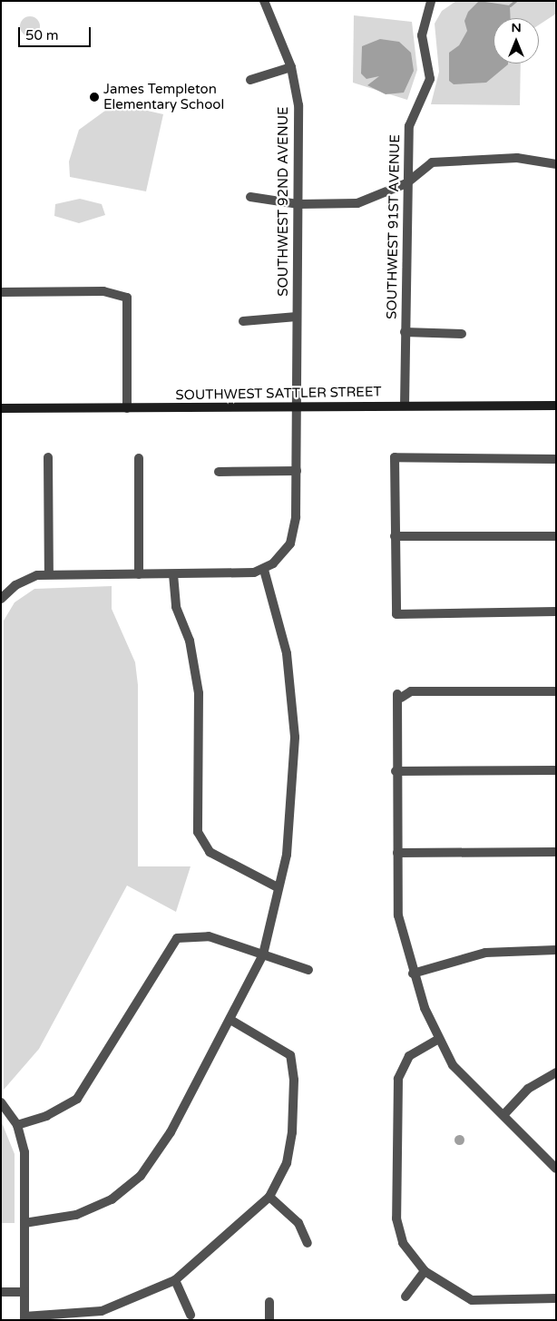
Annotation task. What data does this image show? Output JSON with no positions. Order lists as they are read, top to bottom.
{
  "streets": {
    "street": ["SOUTHWEST 92ND AVENUE", "SOUTHWEST 91ST AVENUE", "SOUTHWEST SATTLER STREET"]
  },
  "crossings": [
    ["SOUTHWEST 92ND AVENUE", "SOUTHWEST SATTLER STREET"],
    ["SOUTHWEST 91ST AVENUE", "SOUTHWEST SATTLER STREET"]
  ],
  "places": ["James Templeton Elementary School"],
  "scale_bar": "50 m",
  "north": "top"
}
